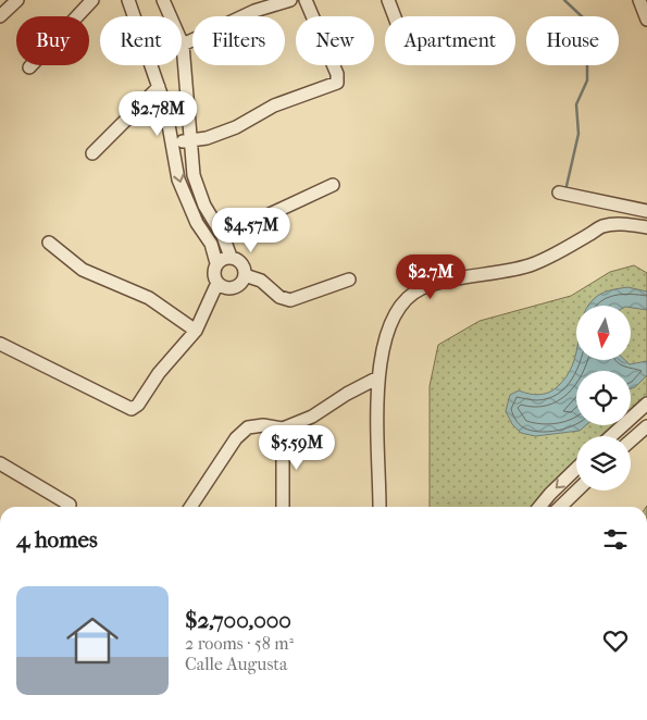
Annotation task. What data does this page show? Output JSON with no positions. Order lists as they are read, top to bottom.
{
  "north": "bottom",
  "page": {
    "chip": [
      "Buy",
      "Rent",
      "Filters",
      "New",
      "Apartment",
      "House"
    ],
    "price": [
      "$2.78M",
      "$4.57M",
      "$2.7M",
      "$5.59M"
    ],
    "heading": "4 homes",
    "list": [
      {
        "name": "$2,700,000",
        "note": "2 rooms · 58 m² · Calle Augusta"
      }
    ]
  }
}
